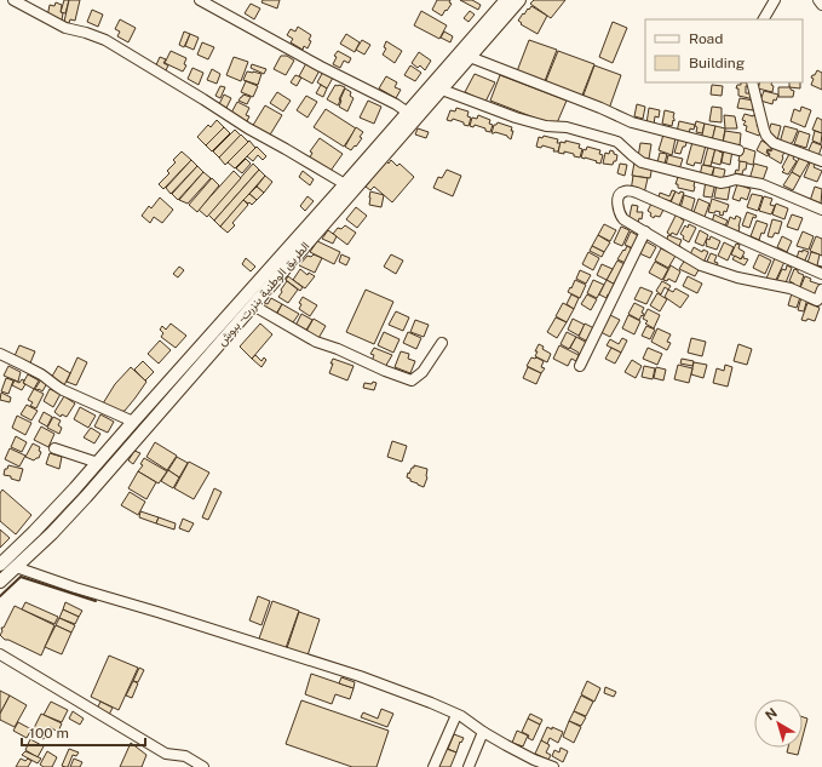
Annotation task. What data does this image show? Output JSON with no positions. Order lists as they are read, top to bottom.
{
  "streets": {
    "main road": ["الطريق الوطنية بنزرت - ببوش"]
  },
  "legend": ["Road", "Building"],
  "scale_bar": "100 m",
  "north": "top left"
}
